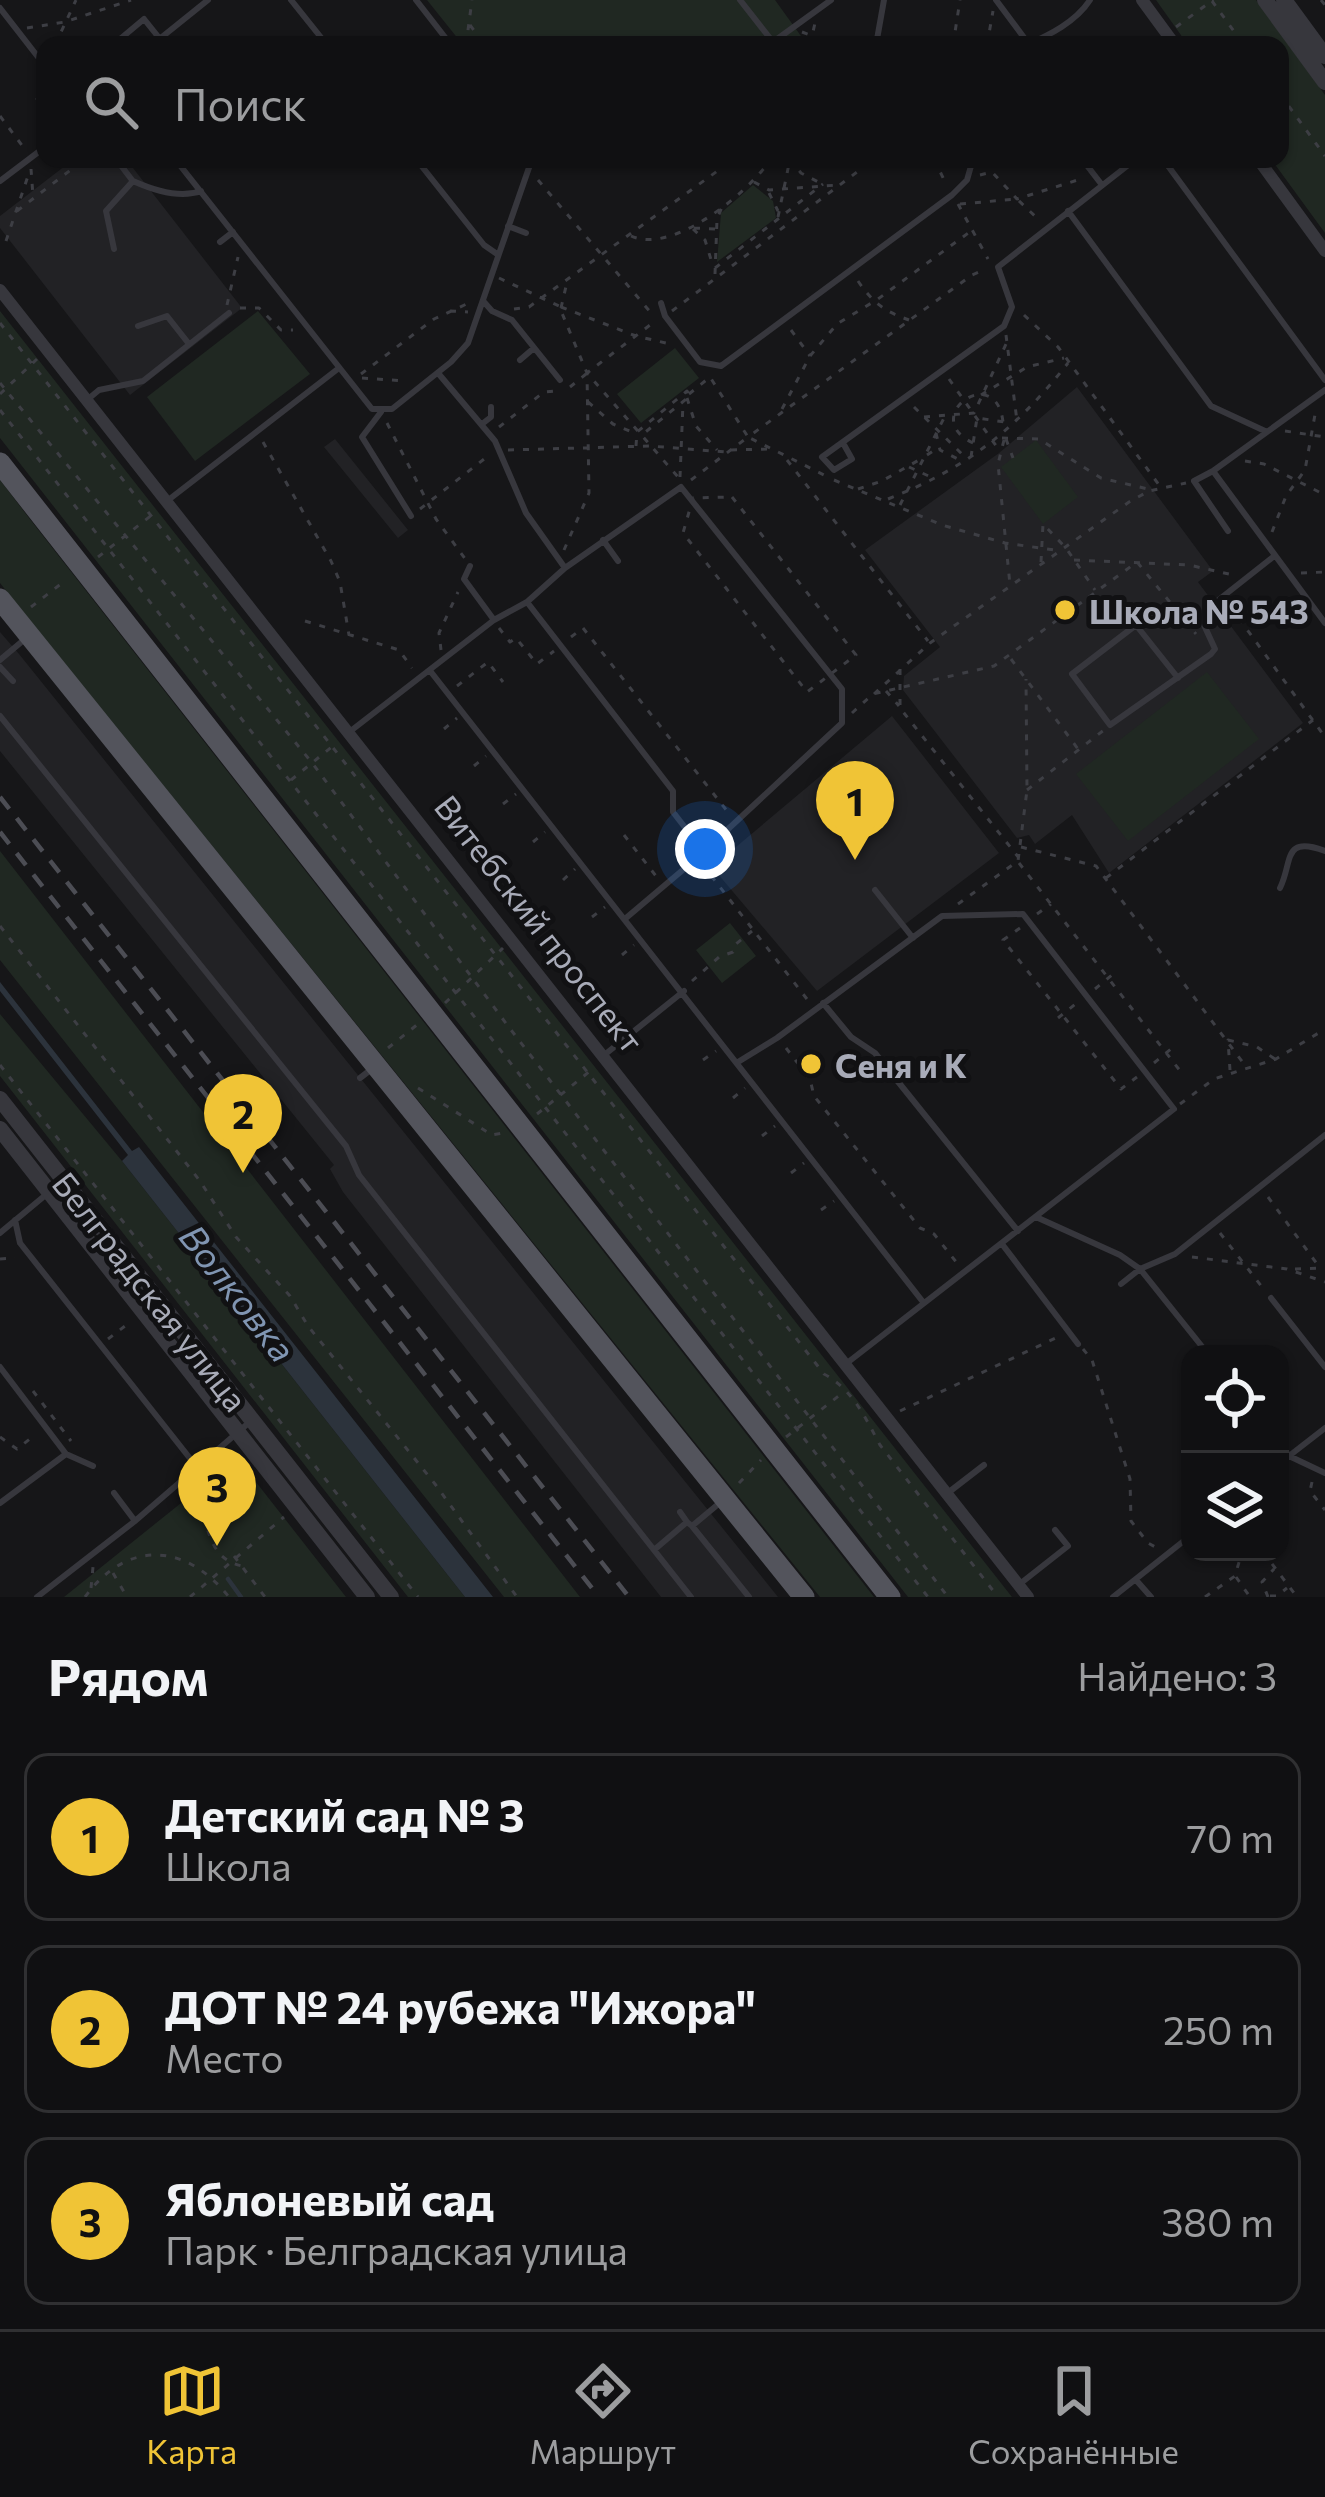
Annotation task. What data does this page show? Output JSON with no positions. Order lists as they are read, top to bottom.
{
  "streets": {
    "street": ["Витебский проспект", "Белградская улица"]
  },
  "water": ["Волковка"],
  "places": ["Школа № 543", "Сеня и К"],
  "page": {
    "search": "Поиск",
    "pins": ["1", "2", "3"],
    "heading": ["Рядом", "Найдено: 3"],
    "list": [
      {
        "mark": "1",
        "name": "Детский сад № 3",
        "note": "Школа",
        "value": "70 m"
      },
      {
        "mark": "2",
        "name": "ДОТ № 24 рубежа \"Ижора\"",
        "note": "Место",
        "value": "250 m"
      },
      {
        "mark": "3",
        "name": "Яблоневый сад",
        "note": "Парк · Белградская улица",
        "value": "380 m"
      }
    ],
    "nav": ["Карта", "Маршрут", "Сохранённые"]
  }
}
